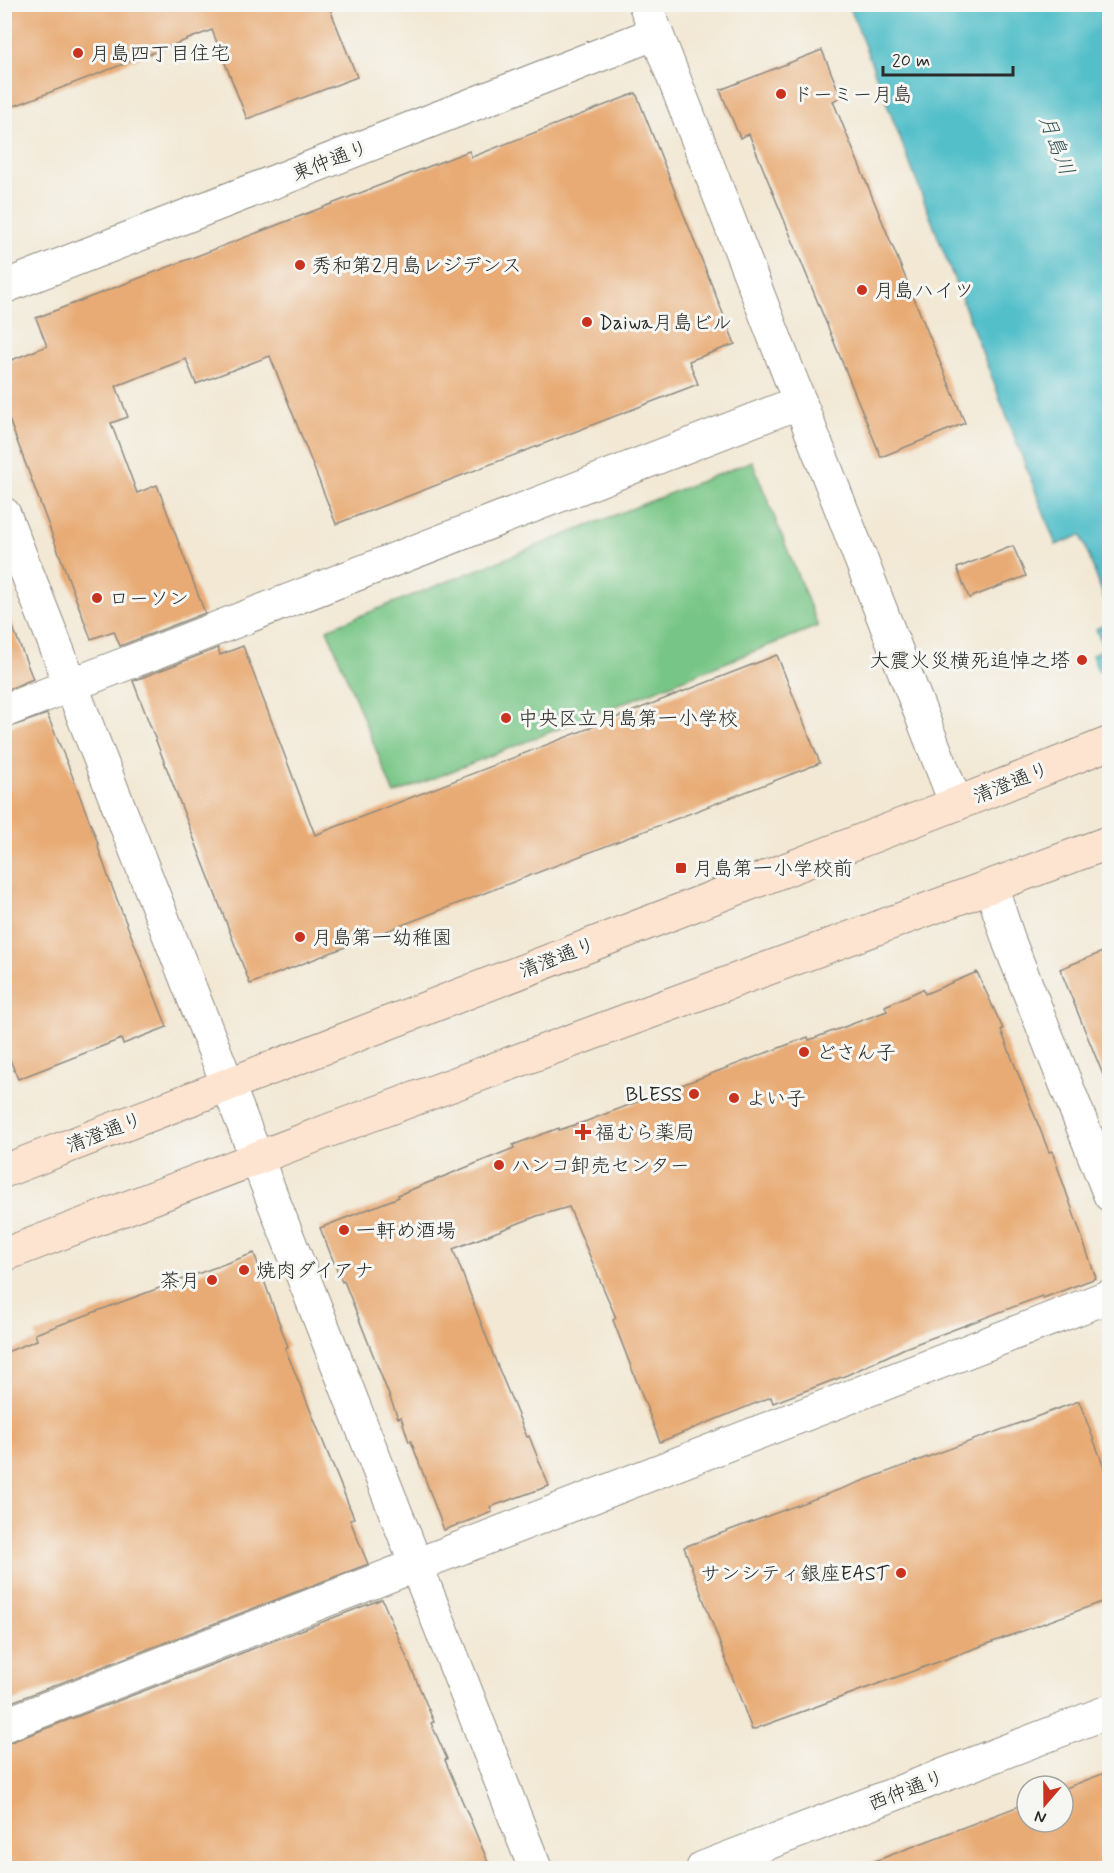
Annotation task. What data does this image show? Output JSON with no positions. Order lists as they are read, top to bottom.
{
  "streets": {
    "main road": ["清澄通り"],
    "street": ["東仲通り", "西仲通り"]
  },
  "water": ["月島川"],
  "places": {
    "other": [
      "月島四丁目住宅",
      "ドーミー月島",
      "秀和第2月島レジデンス",
      "月島ハイツ",
      "Daiwa月島ビル",
      "ローソン",
      "大震火災横死追悼之塔",
      "中央区立月島第一小学校",
      "月島第一幼稚園",
      "どさん子",
      "BLESS",
      "よい子",
      "ハンコ卸売センター",
      "一軒め酒場",
      "焼肉ダイアナ",
      "茶月",
      "サンシティ銀座EAST"
    ],
    "transit": ["月島第一小学校前"],
    "health": ["福むら薬局"]
  },
  "scale_bar": "20 m",
  "north": "bottom"
}
